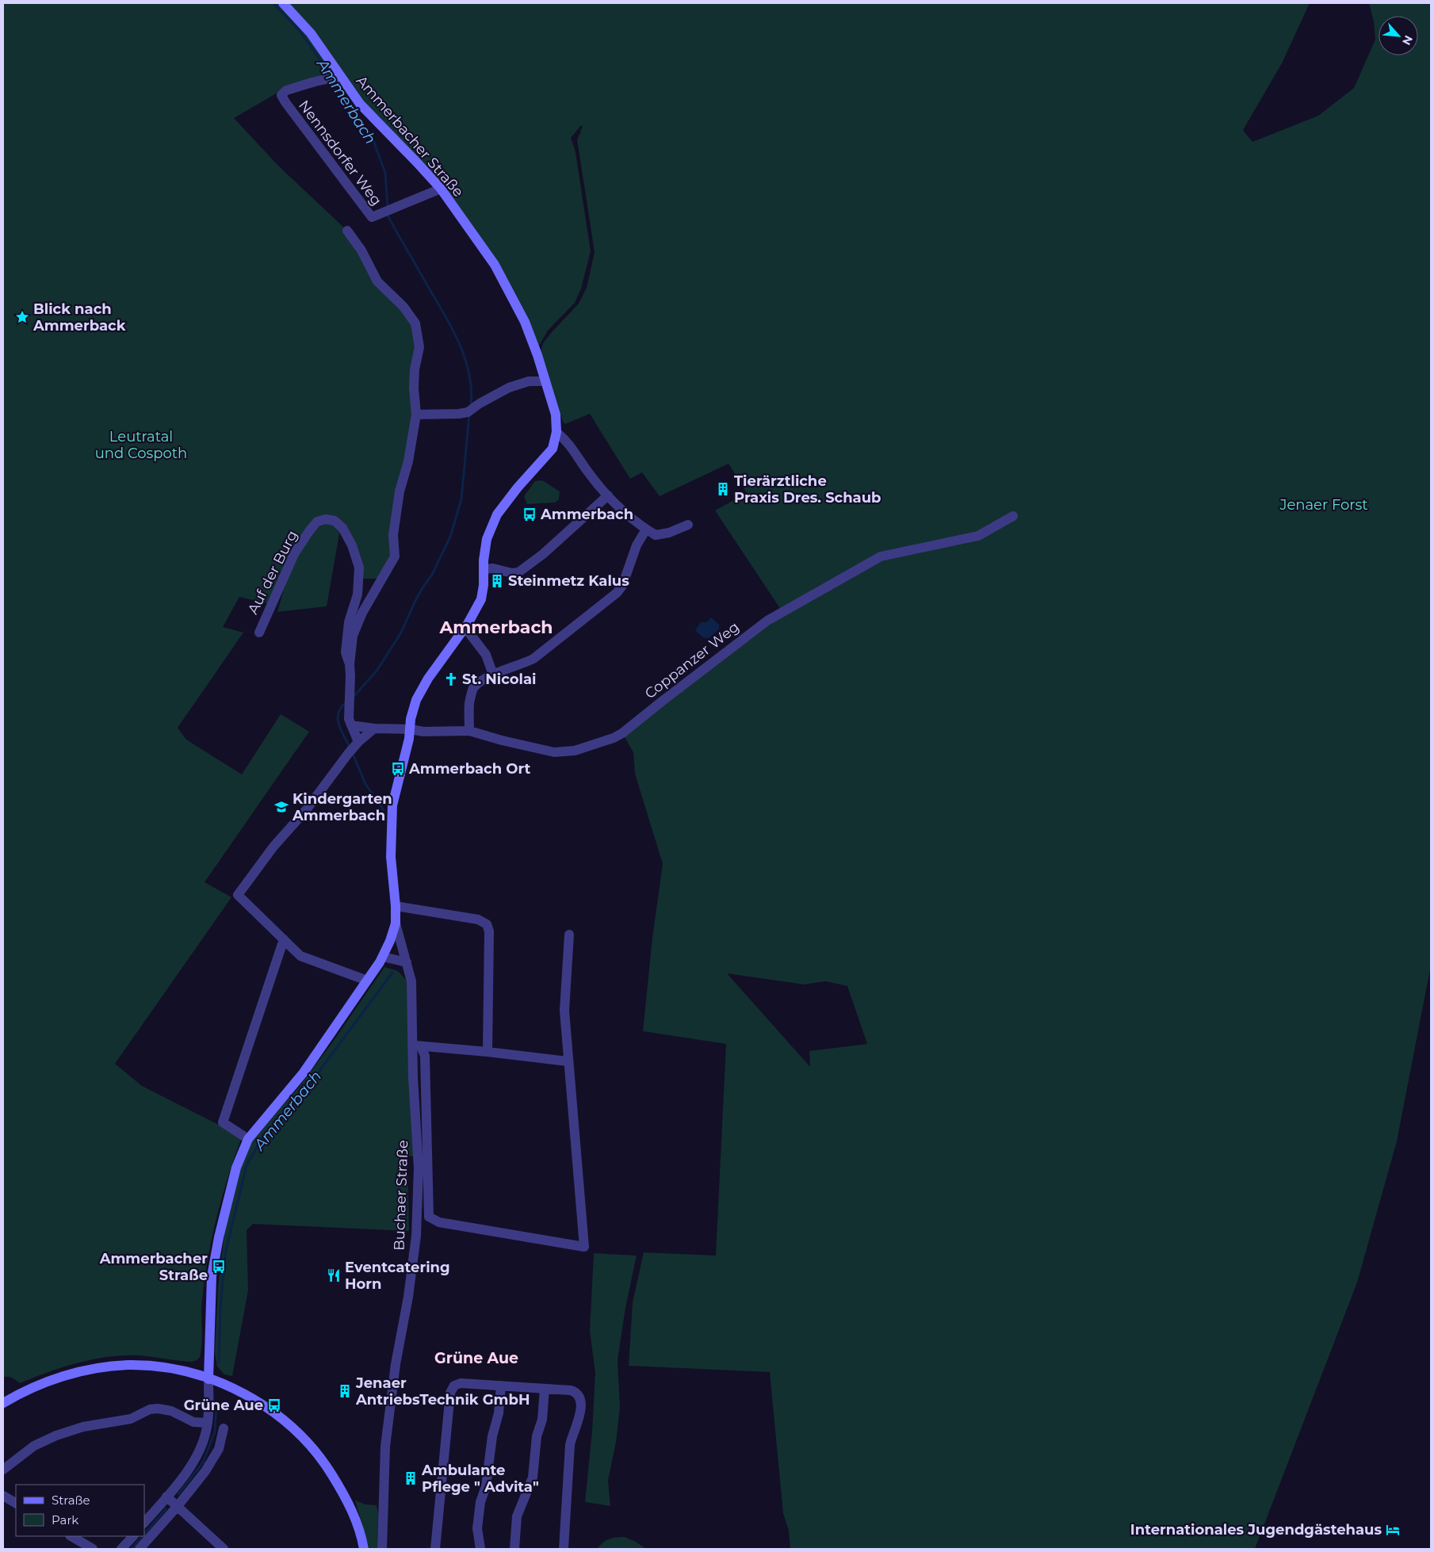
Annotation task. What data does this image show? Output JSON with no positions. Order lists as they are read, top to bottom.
{
  "streets": {
    "main road": ["Ammerbacher Straße"],
    "street": [
      "Nennsdorfer Weg",
      "Auf der Burg",
      "Coppanzer Weg",
      "Buchaer Straße"
    ]
  },
  "crossings": [
    ["Ammerbacher Straße", "Nennsdorfer Weg"],
    ["Ammerbacher Straße", "Coppanzer Weg"],
    ["Ammerbacher Straße", "Buchaer Straße"]
  ],
  "districts": ["Ammerbach", "Grüne Aue"],
  "water": ["Ammerbach"],
  "parks": ["Leutratal und Cospoth", "Jenaer Forst"],
  "places": {
    "place": ["Blick nach Ammerback"],
    "building": [
      "Tierärztliche Praxis Dres. Schaub",
      "Steinmetz Kalus",
      "Jenaer AntriebsTechnik GmbH",
      "Ambulante Pflege \" Advita\""
    ],
    "bus stop": [
      "Ammerbach",
      "Ammerbach Ort",
      "Ammerbacher Straße",
      "Grüne Aue"
    ],
    "church": ["St. Nicolai"],
    "school or university": ["Kindergarten Ammerbach"],
    "restaurant": ["Eventcatering Horn"],
    "hotel": ["Internationales Jugendgästehaus"]
  },
  "legend": ["Straße", "Park"],
  "north": "bottom right"
}
